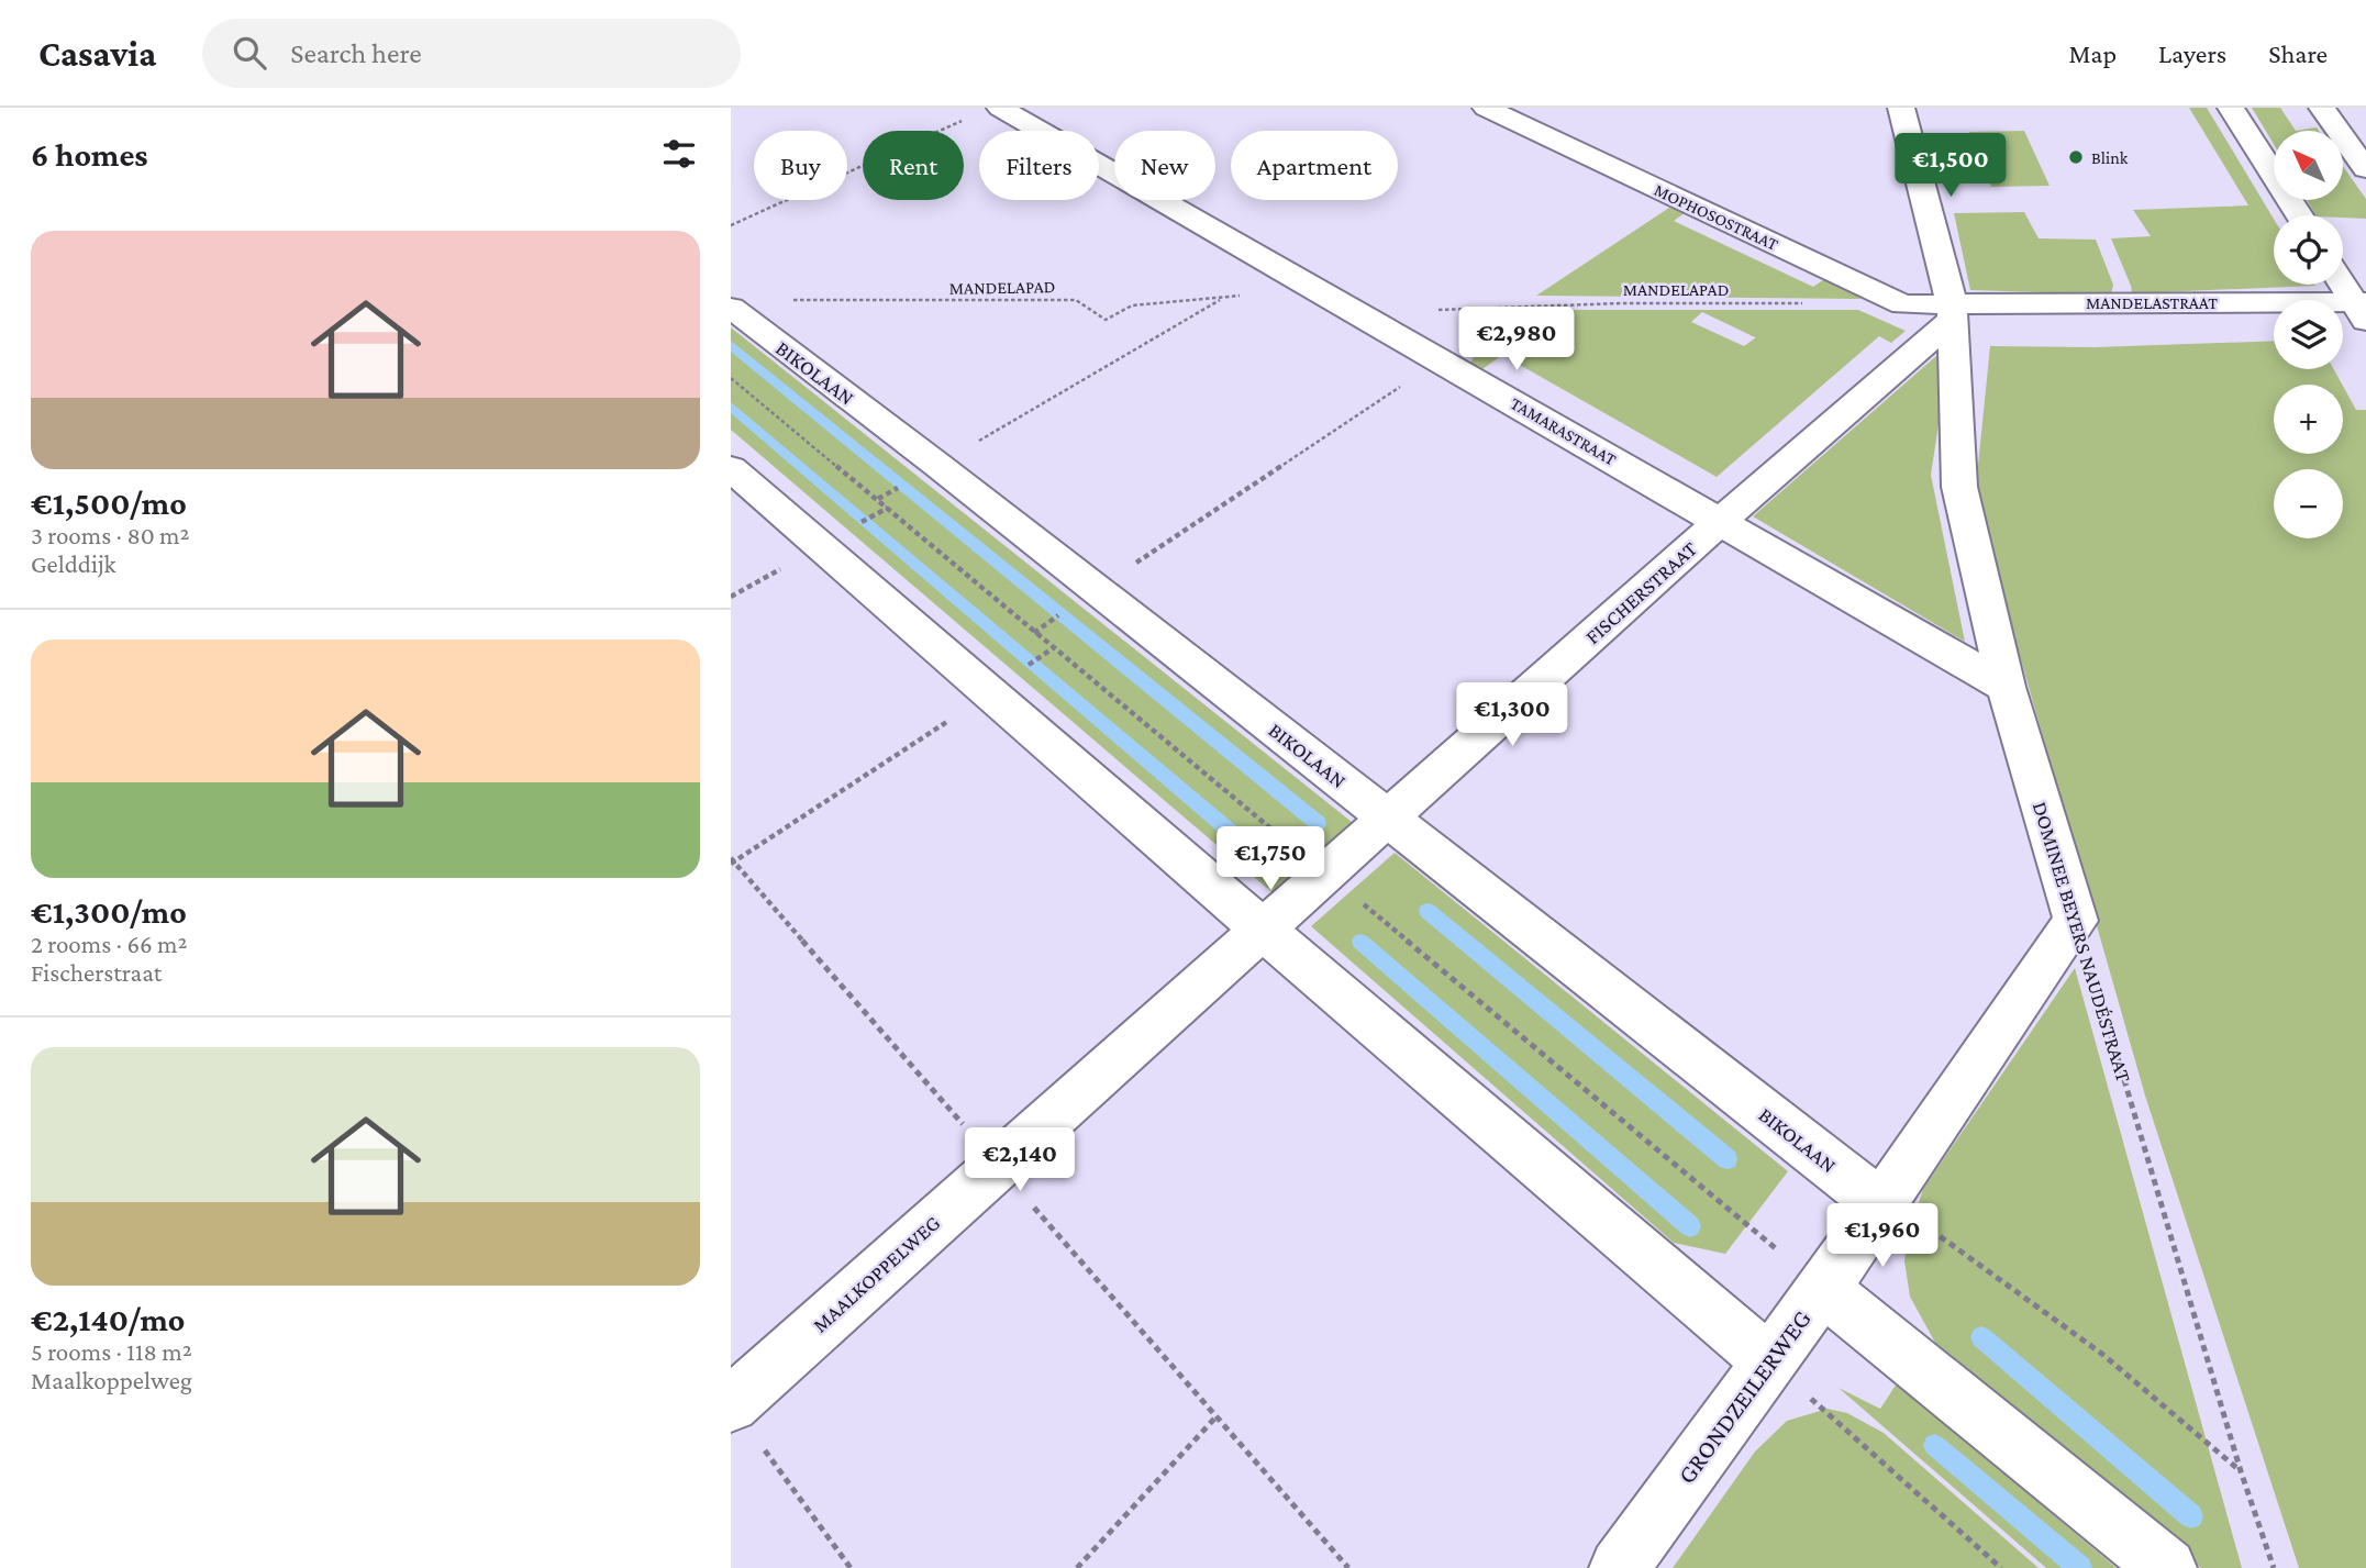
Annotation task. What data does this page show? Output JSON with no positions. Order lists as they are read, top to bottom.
{
  "streets": {
    "street": [
      "MOPHOSOSTRAAT",
      "MANDELASTRAAT",
      "BIKOLAAN",
      "TAMARASTRAAT",
      "FISCHERSTRAAT",
      "DOMINEE BEYERS NAUDÉSTRAAT",
      "MAALKOPPELWEG",
      "GRONDZEILERWEG"
    ],
    "path": ["MANDELAPAD"]
  },
  "crossings": [
    ["MOPHOSOSTRAAT", "MANDELASTRAAT"],
    ["MOPHOSOSTRAAT", "FISCHERSTRAAT"],
    ["MOPHOSOSTRAAT", "DOMINEE BEYERS NAUDÉSTRAAT"],
    ["MANDELAPAD", "TAMARASTRAAT"],
    ["MANDELASTRAAT", "FISCHERSTRAAT"],
    ["MANDELASTRAAT", "DOMINEE BEYERS NAUDÉSTRAAT"],
    ["BIKOLAAN", "FISCHERSTRAAT"],
    ["BIKOLAAN", "GRONDZEILERWEG"],
    ["TAMARASTRAAT", "FISCHERSTRAAT"],
    ["TAMARASTRAAT", "DOMINEE BEYERS NAUDÉSTRAAT"],
    ["FISCHERSTRAAT", "DOMINEE BEYERS NAUDÉSTRAAT"],
    ["FISCHERSTRAAT", "MAALKOPPELWEG"],
    ["DOMINEE BEYERS NAUDÉSTRAAT", "GRONDZEILERWEG"]
  ],
  "places": ["Blink"],
  "north": "top left",
  "page": {
    "header": "Casavia",
    "search": "Search here",
    "nav": ["Map", "Layers", "Share"],
    "heading": "6 homes",
    "map_buttons": ["+", "−"],
    "chip": [
      "Buy",
      "Rent",
      "Filters",
      "New",
      "Apartment"
    ],
    "price": [
      "€1,500",
      "€2,980",
      "€1,300",
      "€1,750",
      "€2,140",
      "€1,960"
    ],
    "list": [
      {
        "name": "€1,500/mo",
        "note": "3 rooms · 80 m² · Gelddijk"
      },
      {
        "name": "€1,300/mo",
        "note": "2 rooms · 66 m² · Fischerstraat"
      },
      {
        "name": "€2,140/mo",
        "note": "5 rooms · 118 m² · Maalkoppelweg"
      }
    ]
  }
}
